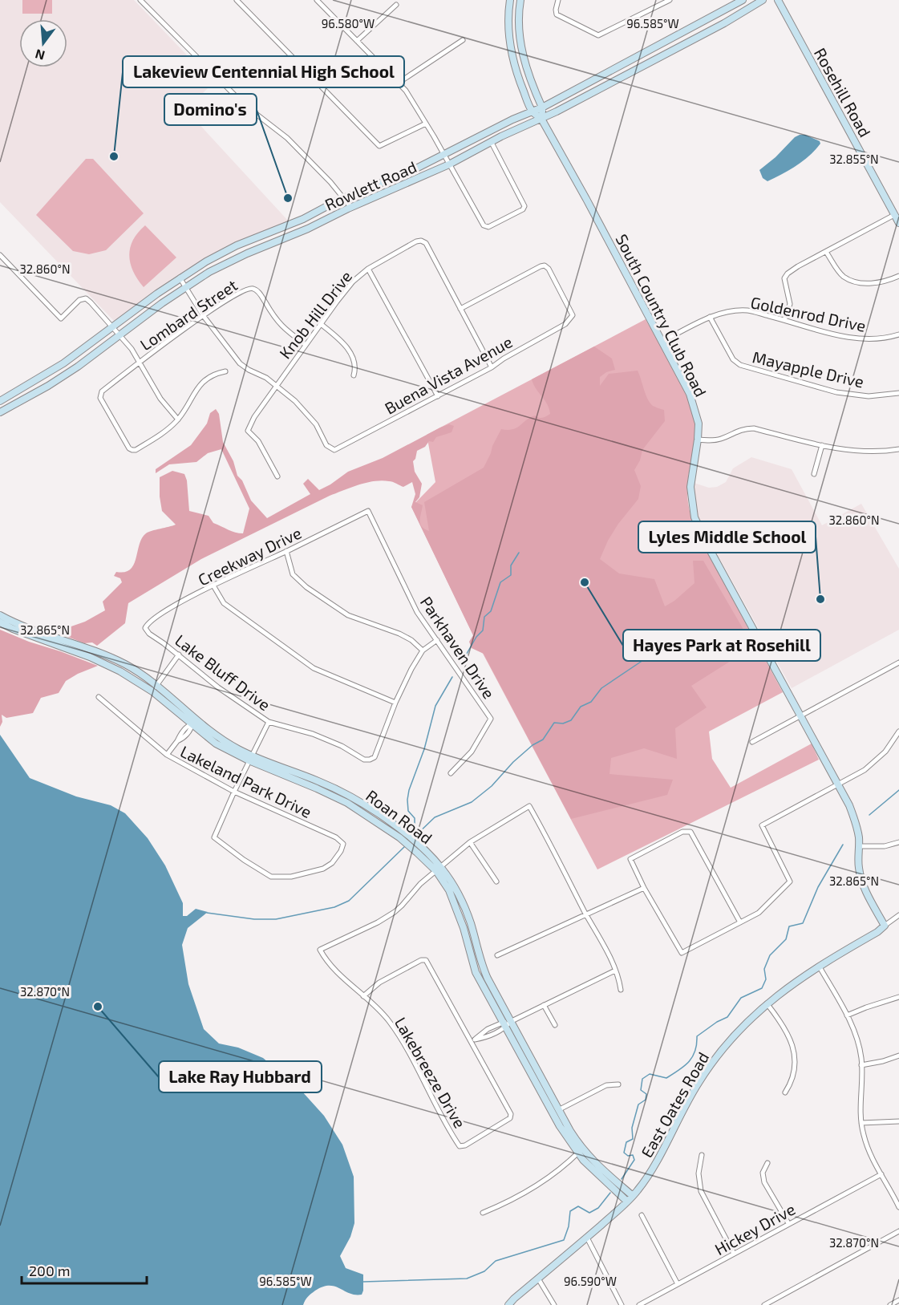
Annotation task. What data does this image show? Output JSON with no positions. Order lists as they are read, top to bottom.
{
  "streets": {
    "street": [
      "Rosehill Road",
      "Rowlett Road",
      "Goldenrod Drive",
      "Lombard Street",
      "Knob Hill Drive",
      "South Country Club Road",
      "Mayapple Drive",
      "Buena Vista Avenue",
      "Creekway Drive",
      "Parkhaven Drive",
      "Lake Bluff Drive",
      "Lakeland Park Drive",
      "Roan Road",
      "Lakebreeze Drive",
      "East Oates Road",
      "Hickey Drive"
    ]
  },
  "crossings": [
    ["Rowlett Road", "South Country Club Road"],
    ["Goldenrod Drive", "South Country Club Road"],
    ["Goldenrod Drive", "Mayapple Drive"],
    ["Lombard Street", "Knob Hill Drive"],
    ["Knob Hill Drive", "Buena Vista Avenue"],
    ["South Country Club Road", "East Oates Road"],
    ["Creekway Drive", "Parkhaven Drive"],
    ["Creekway Drive", "Lake Bluff Drive"],
    ["Roan Road", "Lakebreeze Drive"],
    ["Roan Road", "East Oates Road"]
  ],
  "places": [
    "Lakeview Centennial High School",
    "Domino's",
    "Hayes Park at Rosehill",
    "Lyles Middle School",
    "Lake Ray Hubbard"
  ],
  "scale_bar": "200 m",
  "north": "bottom",
  "coordinates": [
    "96.580°W",
    "96.585°W",
    "32.855°N",
    "32.860°N",
    "32.865°N",
    "32.870°N",
    "96.590°W"
  ]
}
